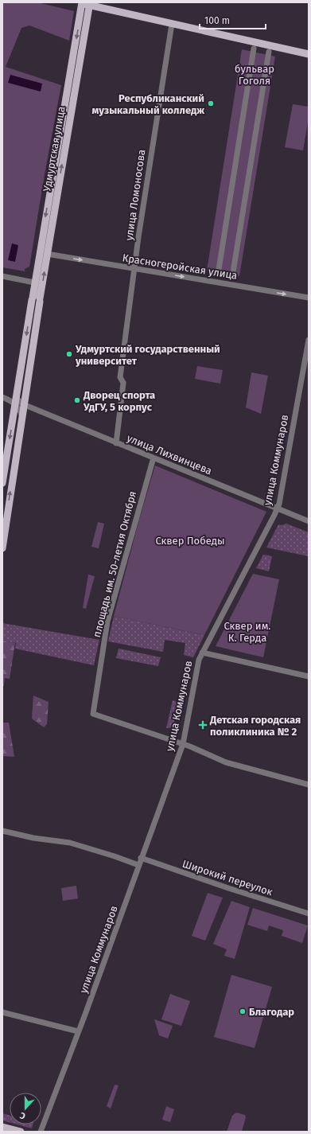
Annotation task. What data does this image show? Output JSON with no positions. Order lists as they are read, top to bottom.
{
  "streets": {
    "main road": ["Удмуртская улица"],
    "street": [
      "улица Ломоносова",
      "Красногеройская улица",
      "улица Лихвинцева",
      "улица Коммунаров",
      "площадь им. 50-летия Октября",
      "Широкий переулок"
    ]
  },
  "crossings": [
    ["Удмуртская улица", "Красногеройская улица"],
    ["Удмуртская улица", "улица Лихвинцева"],
    ["улица Ломоносова", "Красногеройская улица"],
    ["улица Ломоносова", "улица Лихвинцева"],
    ["улица Лихвинцева", "улица Коммунаров"],
    ["улица Лихвинцева", "площадь им. 50-летия Октября"],
    ["улица Коммунаров", "площадь им. 50-летия Октября"],
    ["улица Коммунаров", "Широкий переулок"]
  ],
  "one_way": ["Красногеройская улица"],
  "parks": ["бульвар Гоголя", "Сквер Победы", "Сквер им. К. Герда"],
  "places": {
    "other": [
      "Республиканский музыкальный колледж",
      "Удмуртский государственный университет",
      "Дворец спорта УдГУ, 5 корпус",
      "Благодар"
    ],
    "health": ["Детская городская поликлиника № 2"]
  },
  "scale_bar": "100 m",
  "north": "bottom"
}
